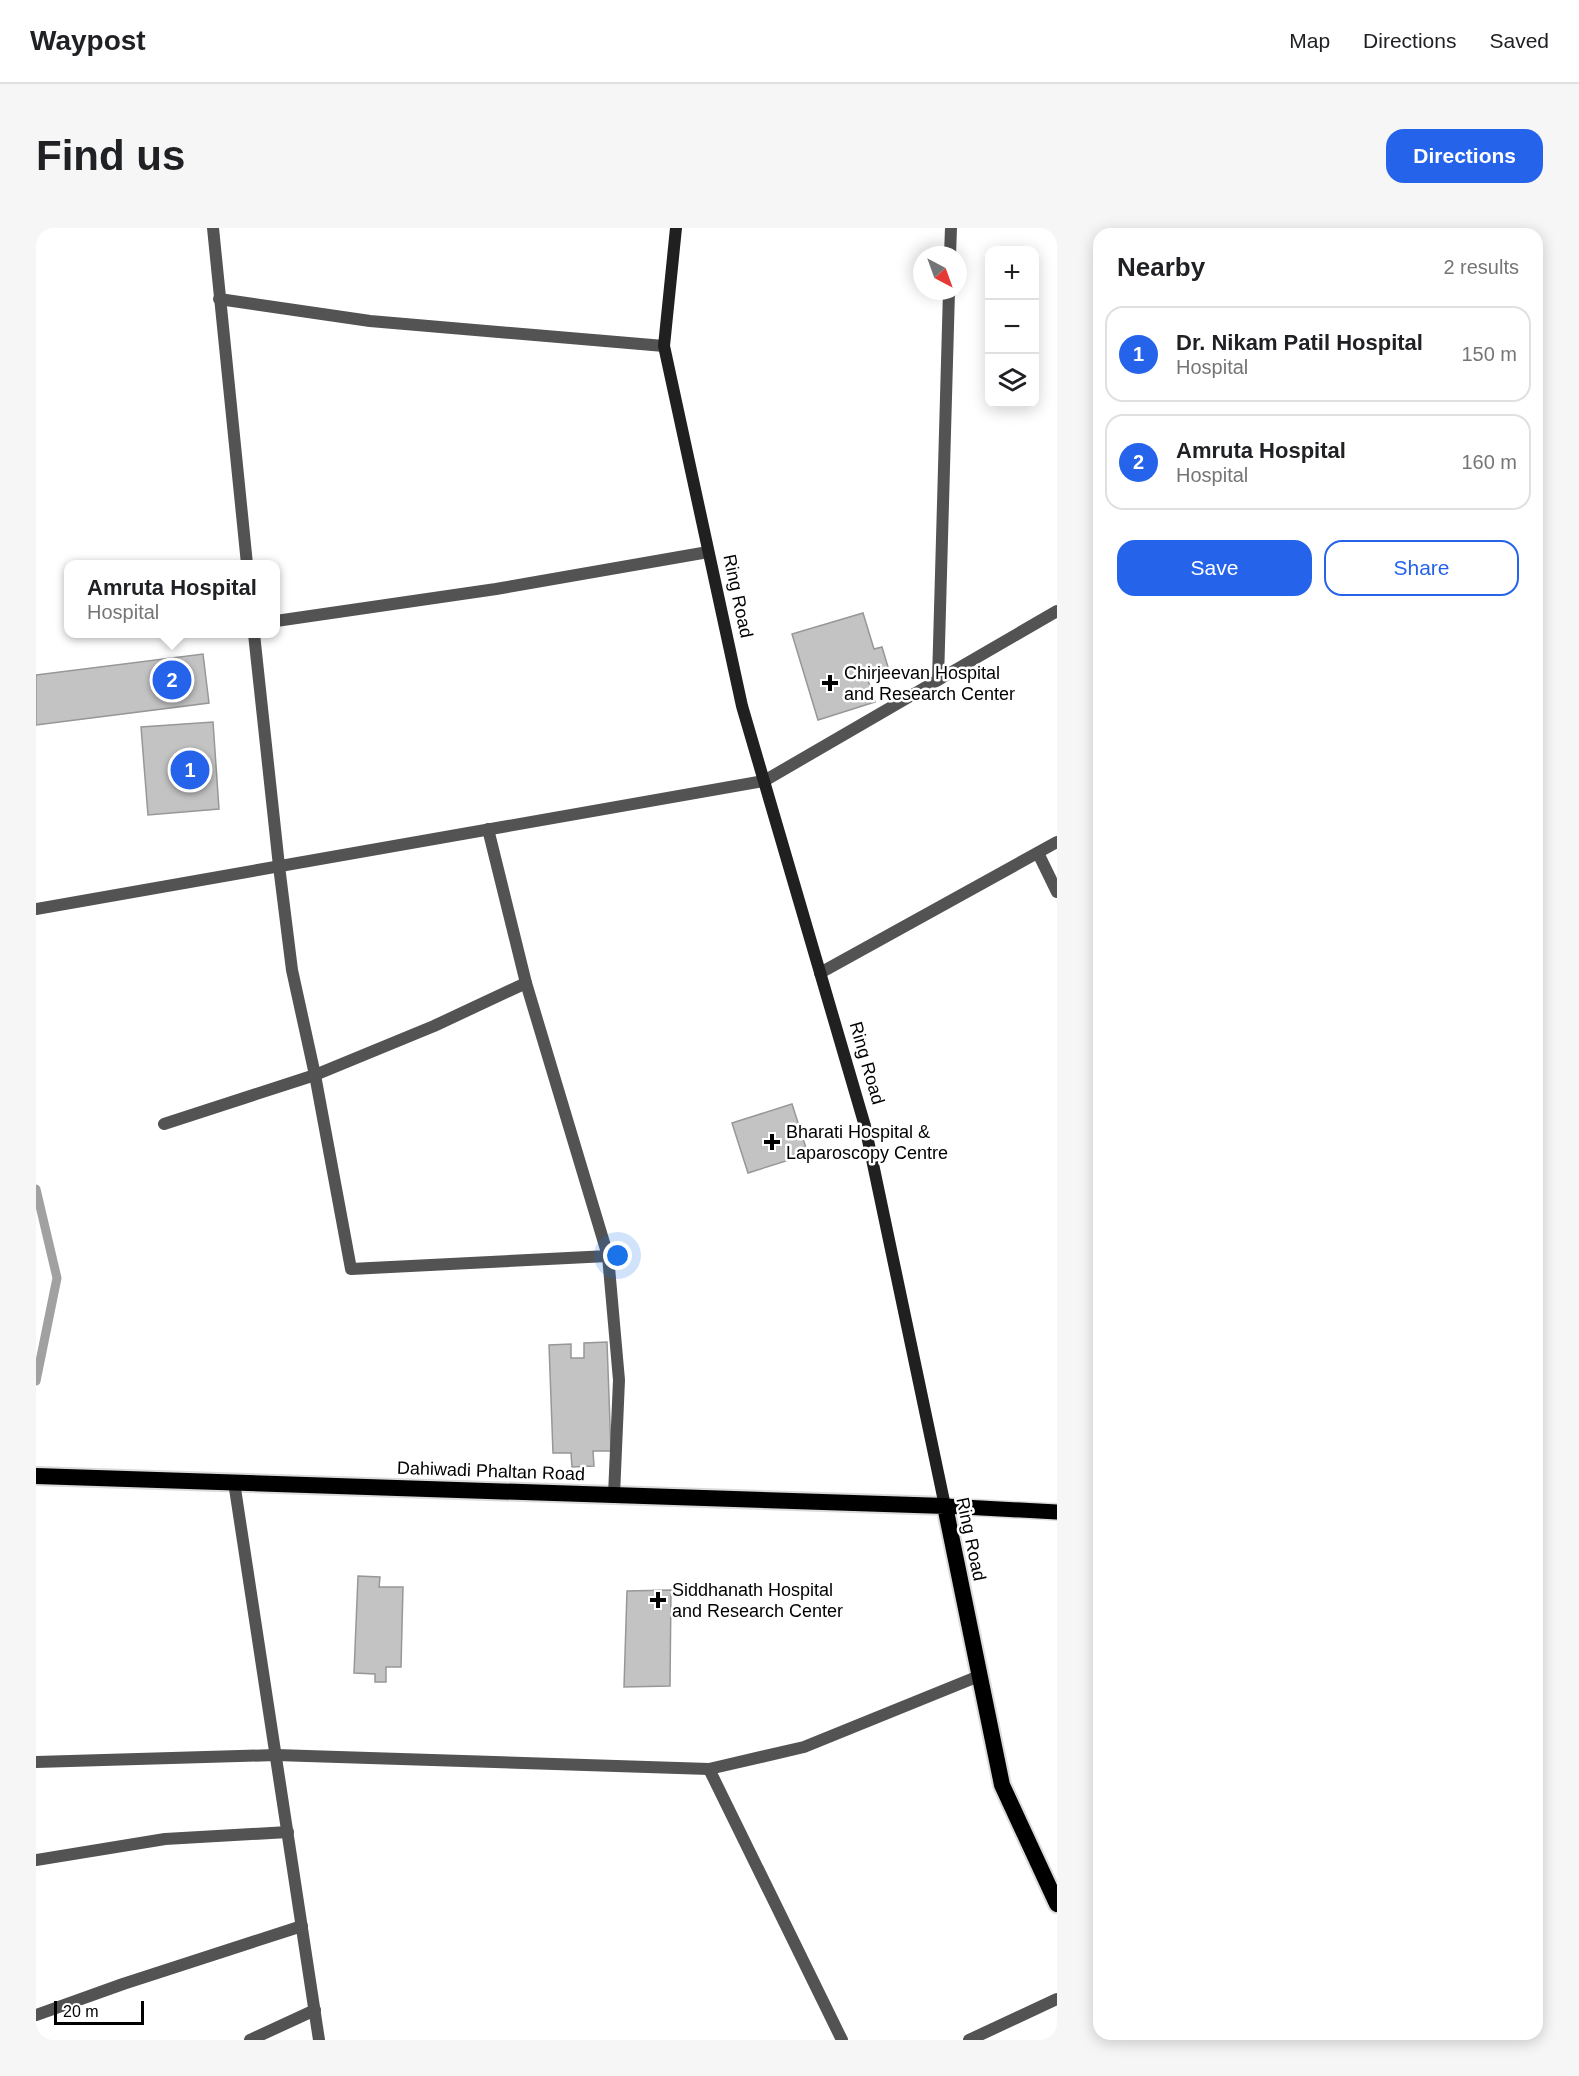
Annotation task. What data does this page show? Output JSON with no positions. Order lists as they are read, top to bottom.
{
  "streets": {
    "highway": ["Ring Road", "Dahiwadi Phaltan Road"]
  },
  "crossings": [
    ["Ring Road", "Dahiwadi Phaltan Road"]
  ],
  "places": {
    "health": ["Chirjeevan Hospital and Research Center", "Bharati Hospital & Laparoscopy Centre", "Siddhanath Hospital and Research Center"]
  },
  "scale_bar": "20 m",
  "north": "bottom right",
  "page": {
    "header": "Waypost",
    "nav": ["Map", "Directions", "Saved"],
    "buttons": [
      "Directions",
      ["Save", "Share"]
    ],
    "title": "Find us",
    "heading": ["Nearby", "2 results"],
    "map_buttons": ["+", "−"],
    "list": [
      {
        "mark": "1",
        "name": "Dr. Nikam Patil Hospital",
        "note": "Hospital",
        "value": "150 m"
      },
      {
        "mark": "2",
        "name": "Amruta Hospital",
        "note": "Hospital",
        "value": "160 m"
      }
    ],
    "popup": ["Amruta Hospital", "Hospital"],
    "pins": ["2", "1"],
    "scale": "20 m"
  }
}
